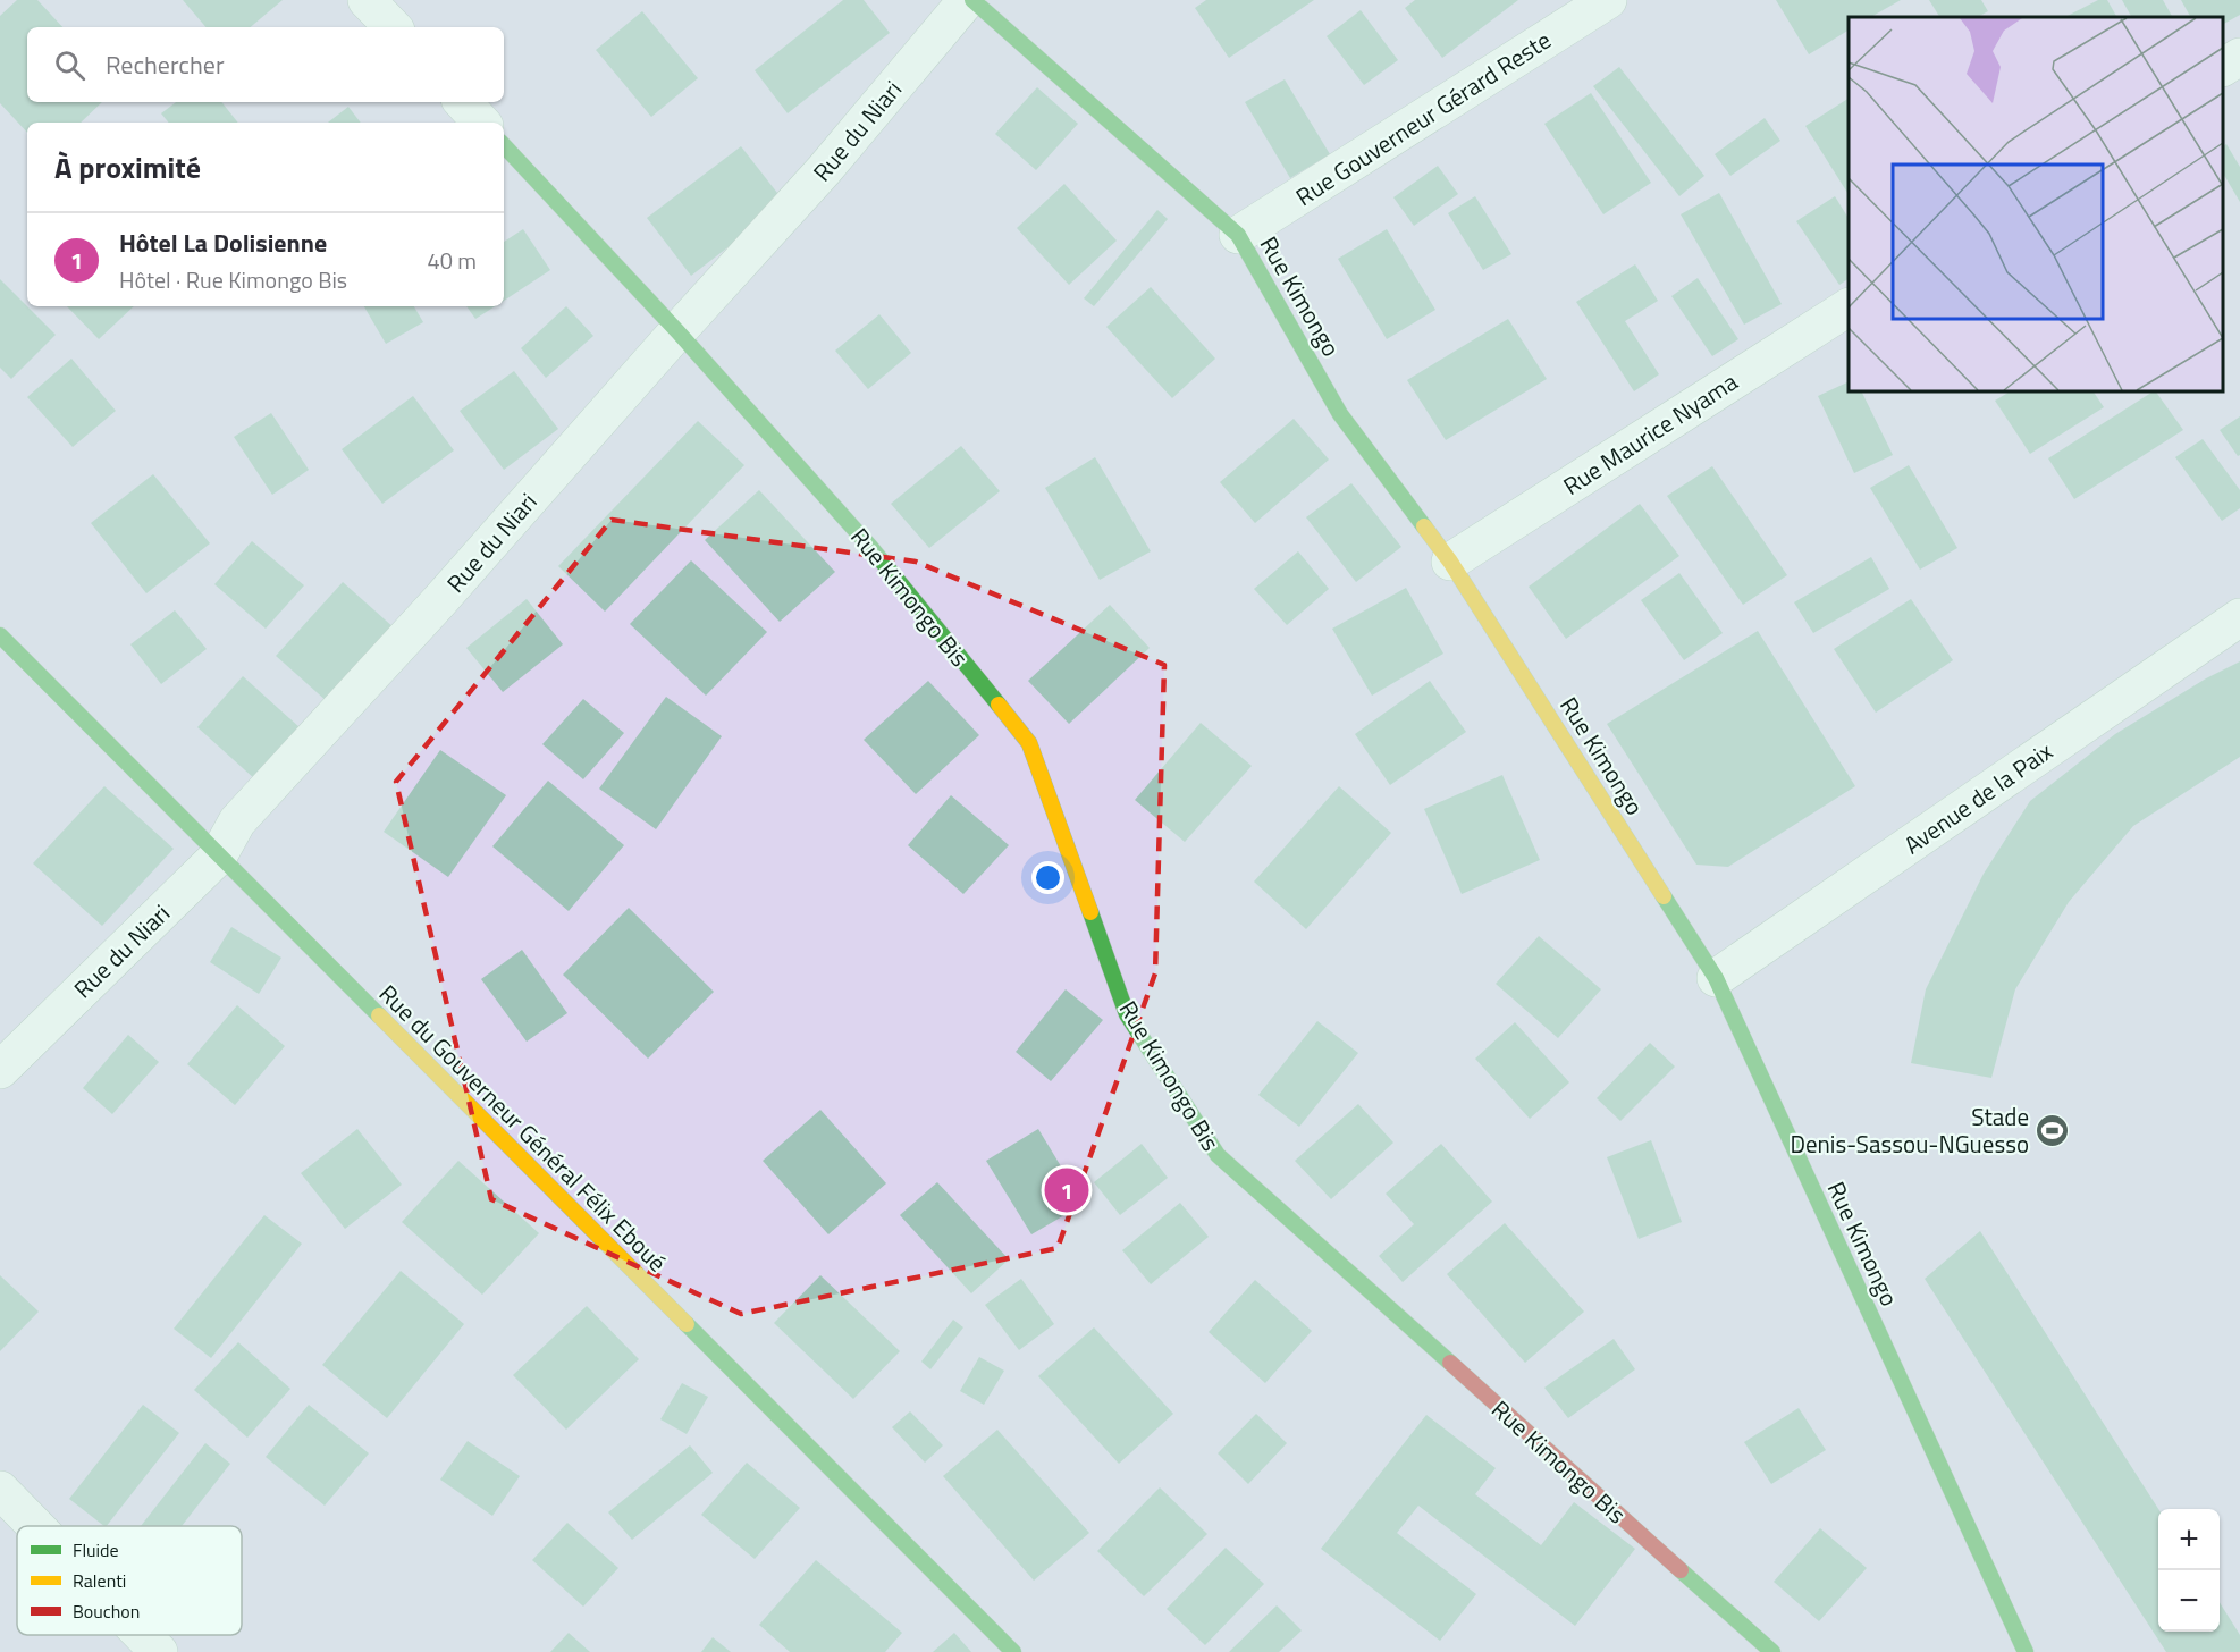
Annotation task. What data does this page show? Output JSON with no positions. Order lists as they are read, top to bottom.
{
  "streets": {
    "street": [
      "Rue Gouverneur Gérard Reste",
      "Rue du Niari",
      "Rue Kimongo",
      "Rue Maurice Nyama",
      "Rue Kimongo Bis",
      "Avenue de la Paix",
      "Rue du Gouverneur Général Félix Eboué"
    ]
  },
  "crossings": [
    ["Rue Gouverneur Gérard Reste", "Rue Kimongo"],
    ["Rue du Niari", "Rue Kimongo Bis"],
    ["Rue du Niari", "Rue du Gouverneur Général Félix Eboué"],
    ["Rue Kimongo", "Rue Maurice Nyama"],
    ["Rue Kimongo", "Avenue de la Paix"]
  ],
  "places": {
    "sports": ["Stade Denis-Sassou-NGuesso"]
  },
  "legend": ["Fluide", "Ralenti", "Bouchon"],
  "page": {
    "search": "Rechercher",
    "heading": "À proximité",
    "list": [
      {
        "mark": "1",
        "name": "Hôtel La Dolisienne",
        "note": "Hôtel · Rue Kimongo Bis",
        "value": "40 m"
      }
    ],
    "pins": "1",
    "map_buttons": ["+", "−"]
  }
}
